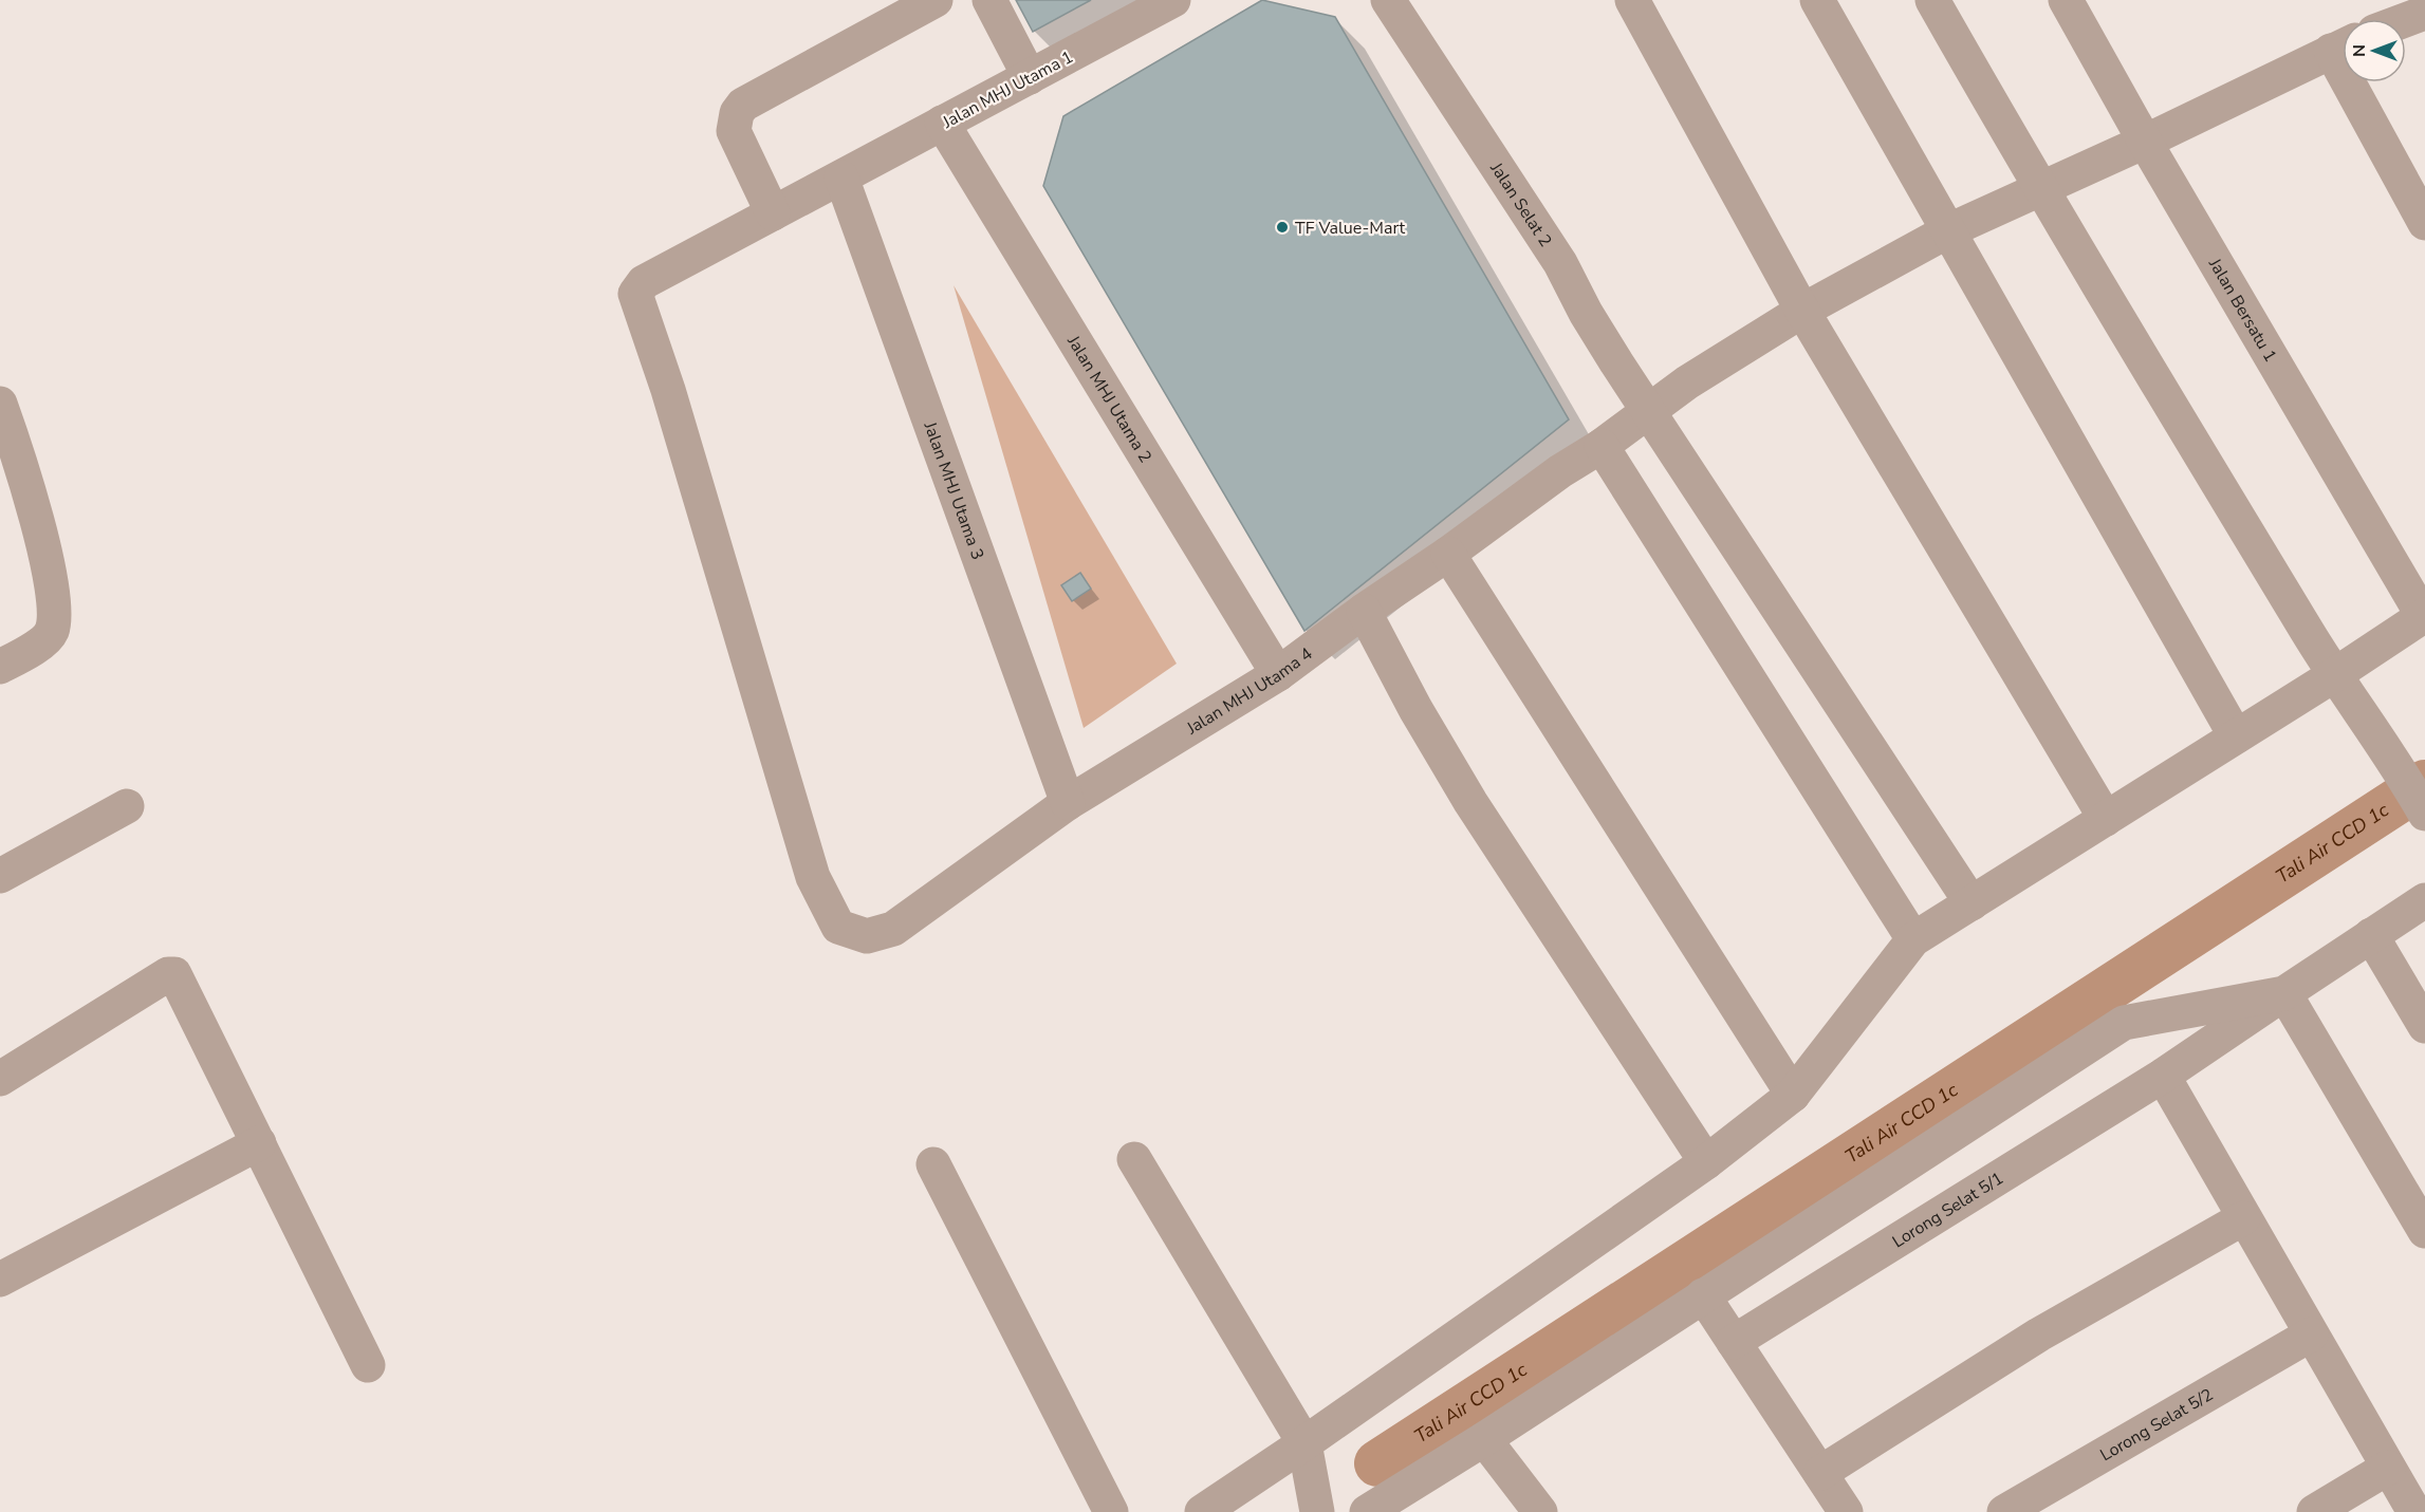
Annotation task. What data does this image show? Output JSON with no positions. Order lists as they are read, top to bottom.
{
  "streets": {
    "street": [
      "Jalan MHJ Utama 1",
      "Jalan Selat 2",
      "Jalan Bersatu 1",
      "Jalan MHJ Utama 2",
      "Jalan MHJ Utama 3",
      "Jalan MHJ Utama 4",
      "Lorong Selat 5/1",
      "Lorong Selat 5/2"
    ]
  },
  "crossings": [
    ["Jalan MHJ Utama 1", "Jalan MHJ Utama 2"],
    ["Jalan MHJ Utama 1", "Jalan MHJ Utama 3"],
    ["Jalan MHJ Utama 1", "Jalan MHJ Utama 4"],
    ["Jalan Selat 2", "Jalan MHJ Utama 4"],
    ["Jalan Bersatu 1", "Jalan MHJ Utama 4"],
    ["Jalan MHJ Utama 2", "Jalan MHJ Utama 4"],
    ["Jalan MHJ Utama 3", "Jalan MHJ Utama 4"]
  ],
  "water": ["Tali Air CCD 1c"],
  "places": ["TF Value-Mart"],
  "north": "left"
}
